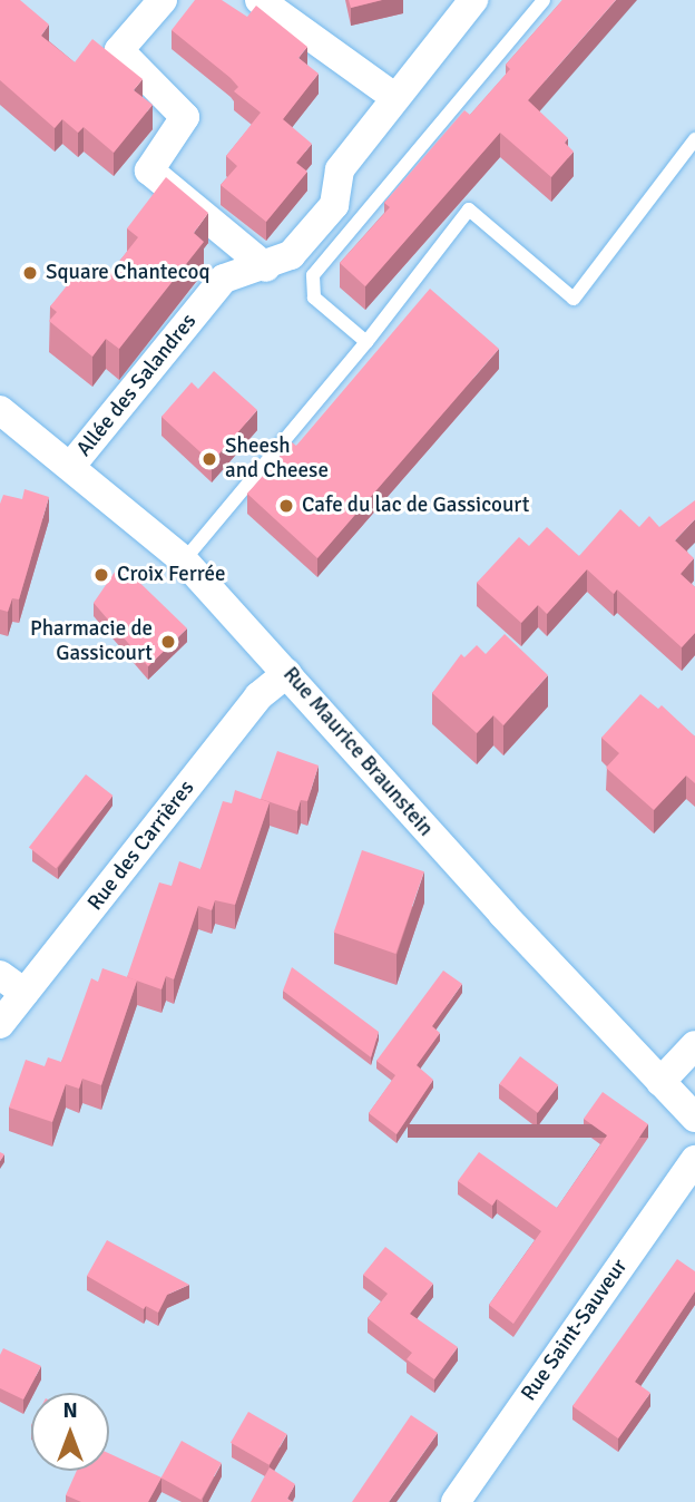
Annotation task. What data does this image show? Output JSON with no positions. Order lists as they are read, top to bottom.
{
  "streets": {
    "street": [
      "Allée des Salandres",
      "Rue Maurice Braunstein",
      "Rue des Carrières",
      "Rue Saint-Sauveur"
    ]
  },
  "crossings": [
    ["Allée des Salandres", "Rue Maurice Braunstein"],
    ["Rue Maurice Braunstein", "Rue des Carrières"]
  ],
  "places": [
    "Square Chantecoq",
    "Sheesh and Cheese",
    "Cafe du lac de Gassicourt",
    "Croix Ferrée",
    "Pharmacie de Gassicourt"
  ],
  "north": "top"
}
